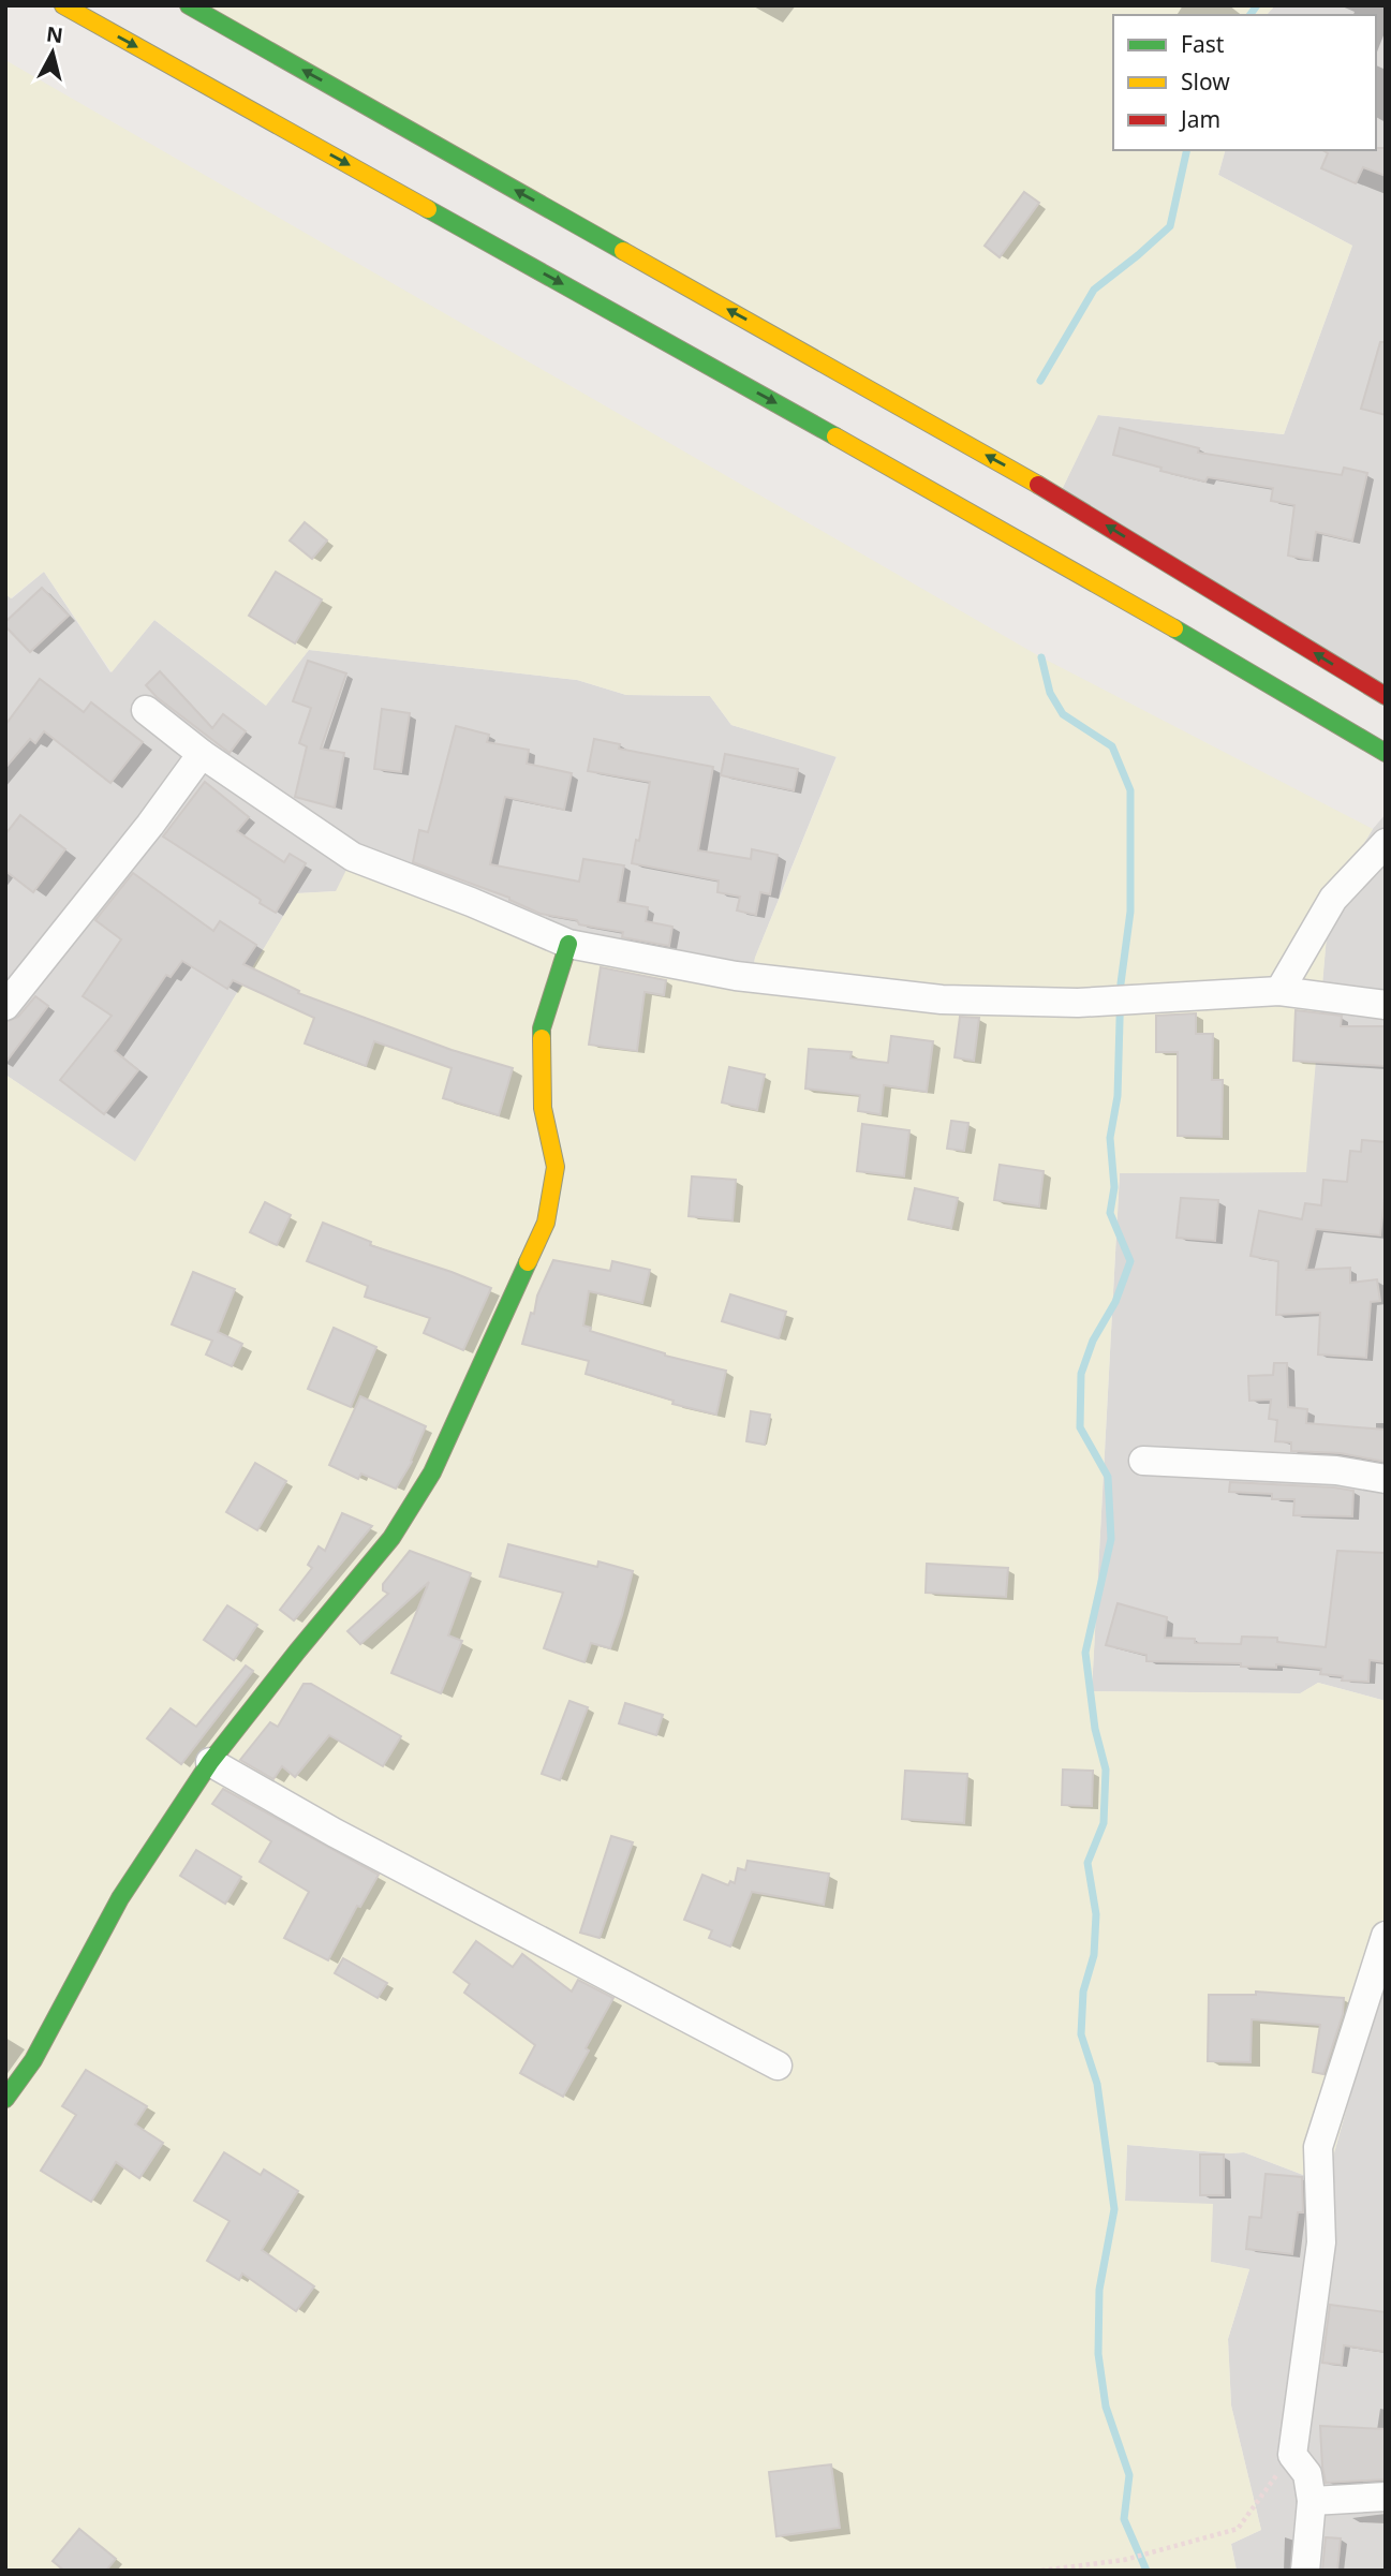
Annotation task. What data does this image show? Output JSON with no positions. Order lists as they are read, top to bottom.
{
  "legend": ["Fast", "Slow", "Jam"],
  "north": "top"
}
